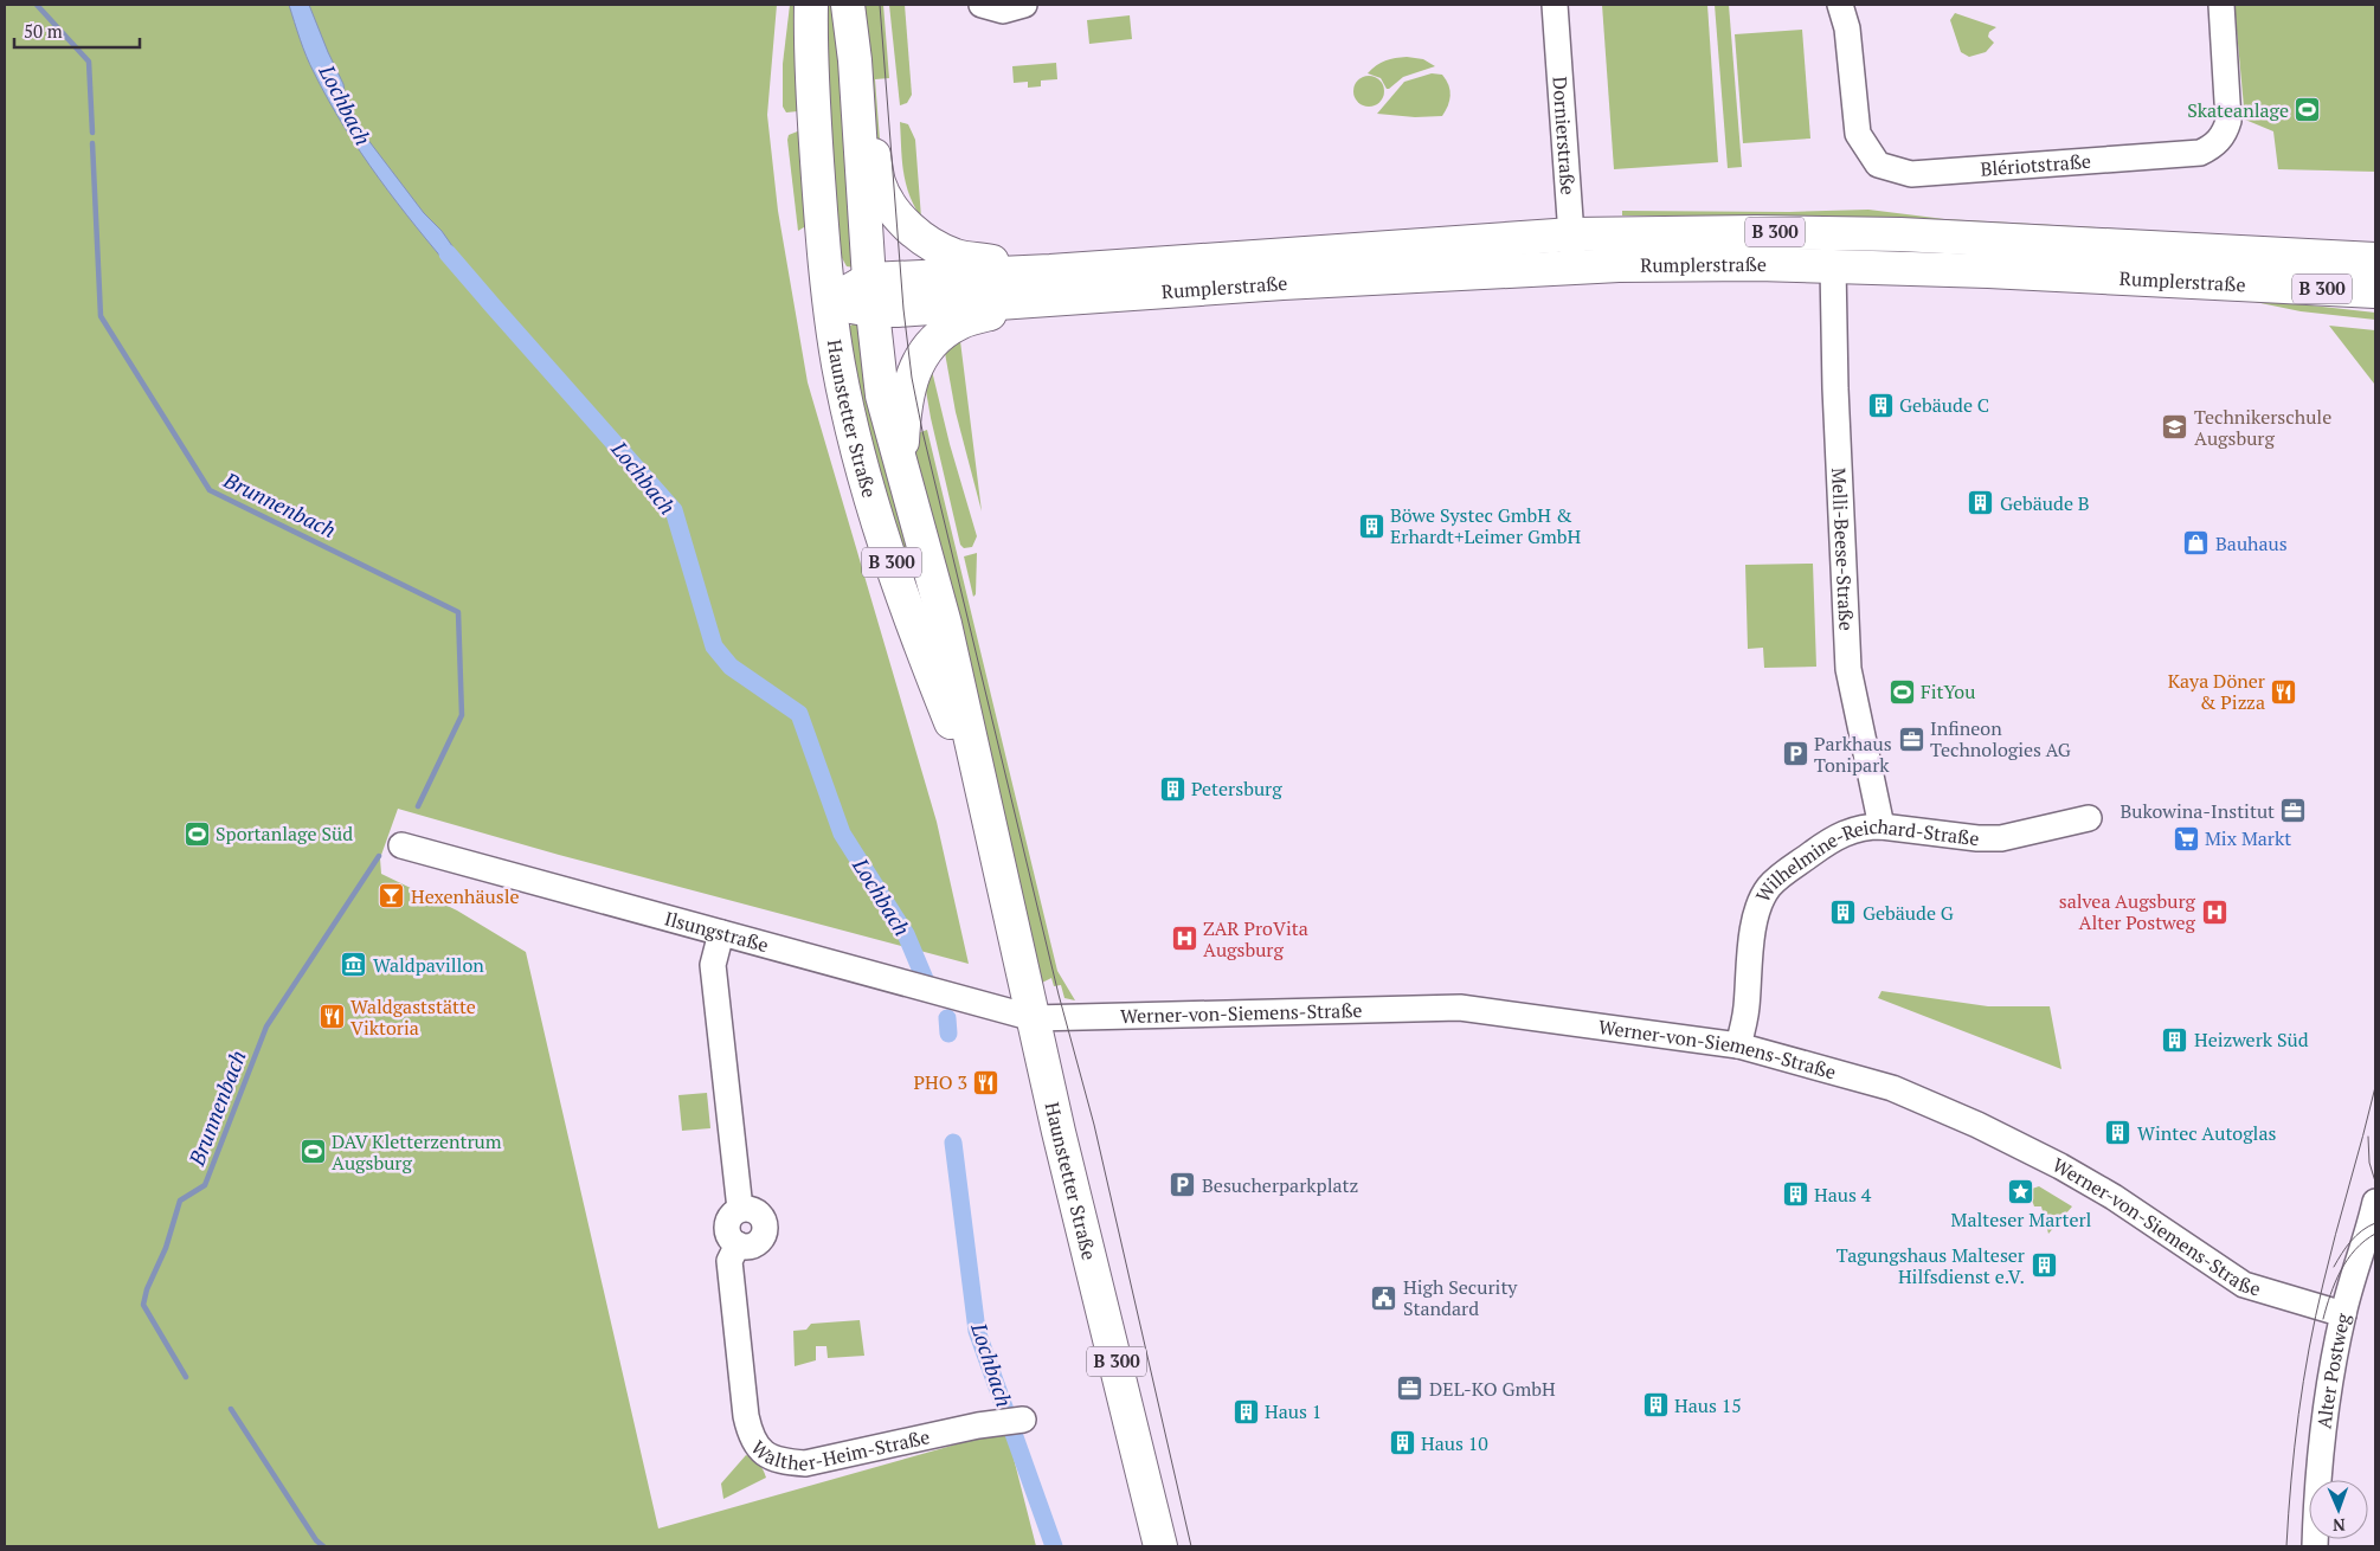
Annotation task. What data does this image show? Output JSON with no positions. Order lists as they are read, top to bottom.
{
  "streets": {
    "main road": ["B 300", "Rumplerstraße", "Haunstetter Straße"],
    "street": [
      "Dornierstraße",
      "Blériotstraße",
      "Melli-Beese-Straße",
      "Wilhelmine-Reichard-Straße",
      "Ilsungstraße",
      "Werner-von-Siemens-Straße",
      "Alter Postweg",
      "Walther-Heim-Straße"
    ]
  },
  "crossings": [
    ["Dornierstraße", "Rumplerstraße"],
    ["Rumplerstraße", "Haunstetter Straße"],
    ["Rumplerstraße", "Melli-Beese-Straße"],
    ["Haunstetter Straße", "Ilsungstraße"],
    ["Haunstetter Straße", "Werner-von-Siemens-Straße"],
    ["Melli-Beese-Straße", "Wilhelmine-Reichard-Straße"],
    ["Wilhelmine-Reichard-Straße", "Werner-von-Siemens-Straße"],
    ["Ilsungstraße", "Werner-von-Siemens-Straße"],
    ["Ilsungstraße", "Walther-Heim-Straße"],
    ["Werner-von-Siemens-Straße", "Alter Postweg"]
  ],
  "water": ["Lochbach", "Brunnenbach"],
  "places": {
    "sports": [
      "Skateanlage",
      "FitYou",
      "Sportanlage Süd",
      "DAV Kletterzentrum Augsburg"
    ],
    "building": [
      "Gebäude C",
      "Gebäude B",
      "Böwe Systec GmbH & Erhardt+Leimer GmbH",
      "Petersburg",
      "Gebäude G",
      "Heizwerk Süd",
      "Wintec Autoglas",
      "Haus 4",
      "Tagungshaus Malteser Hilfsdienst e.V.",
      "Haus 15",
      "Haus 1",
      "Haus 10"
    ],
    "school or university": ["Technikerschule Augsburg"],
    "shop": ["Bauhaus"],
    "restaurant": ["Kaya Döner & Pizza", "Waldgaststätte Viktoria", "PHO 3"],
    "office": ["Infineon Technologies AG", "Bukowina-Institut", "DEL-KO GmbH"],
    "parking": ["Parkhaus Tonipark", "Besucherparkplatz"],
    "supermarket": ["Mix Markt"],
    "bar": ["Hexenhäusle"],
    "hospital": ["salvea Augsburg Alter Postweg", "ZAR ProVita Augsburg"],
    "museum": ["Waldpavillon"],
    "place": ["Malteser Marterl"],
    "public building": ["High Security Standard"]
  },
  "scale_bar": "50 m",
  "north": "bottom"
}
